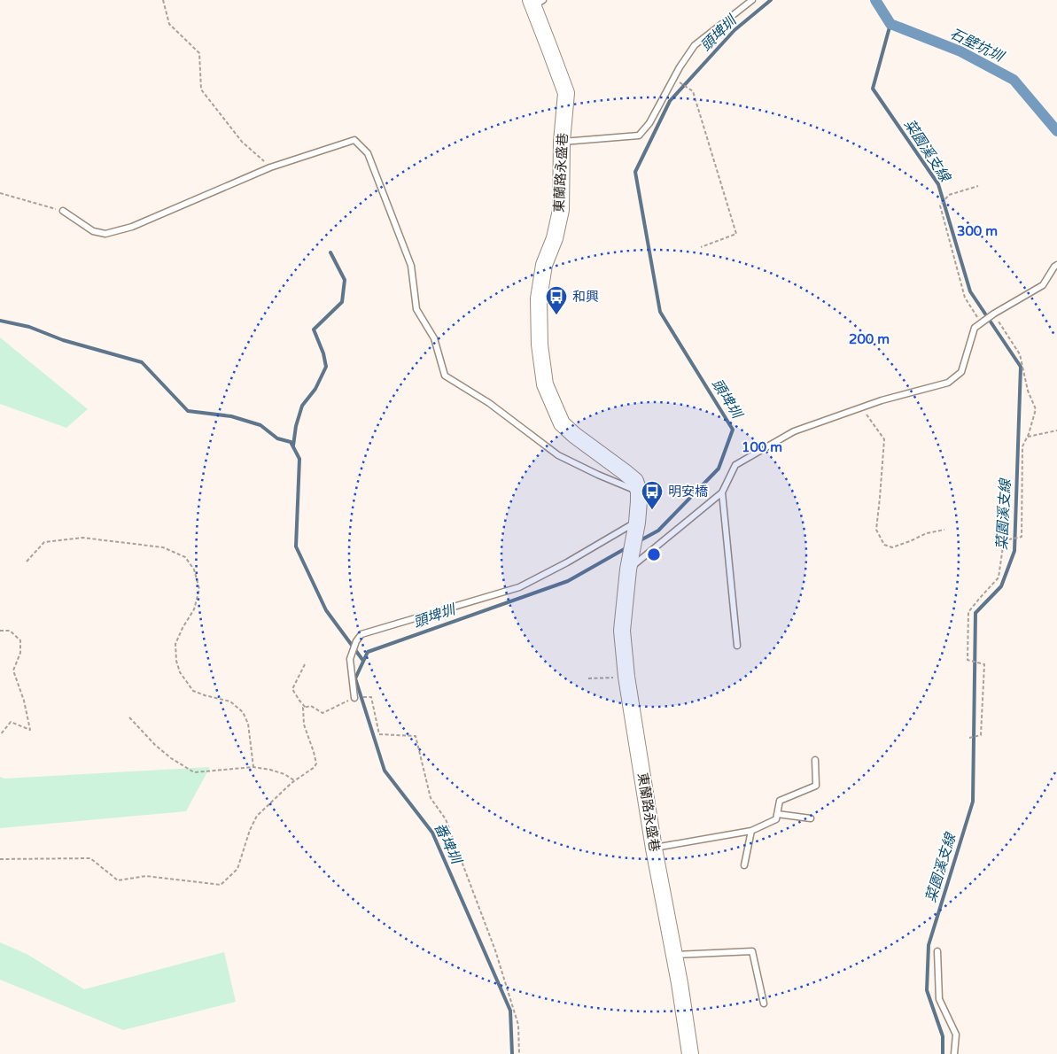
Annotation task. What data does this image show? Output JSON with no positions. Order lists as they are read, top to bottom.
{
  "streets": {
    "street": ["東蘭路永盛巷"]
  },
  "water": [
    "頭埤圳",
    "石壁坑圳",
    "菜園溪支線",
    "番埤圳"
  ],
  "places": {
    "bus stop": ["和興", "明安橋"]
  },
  "rings": ["300 m", "200 m", "100 m"]
}
